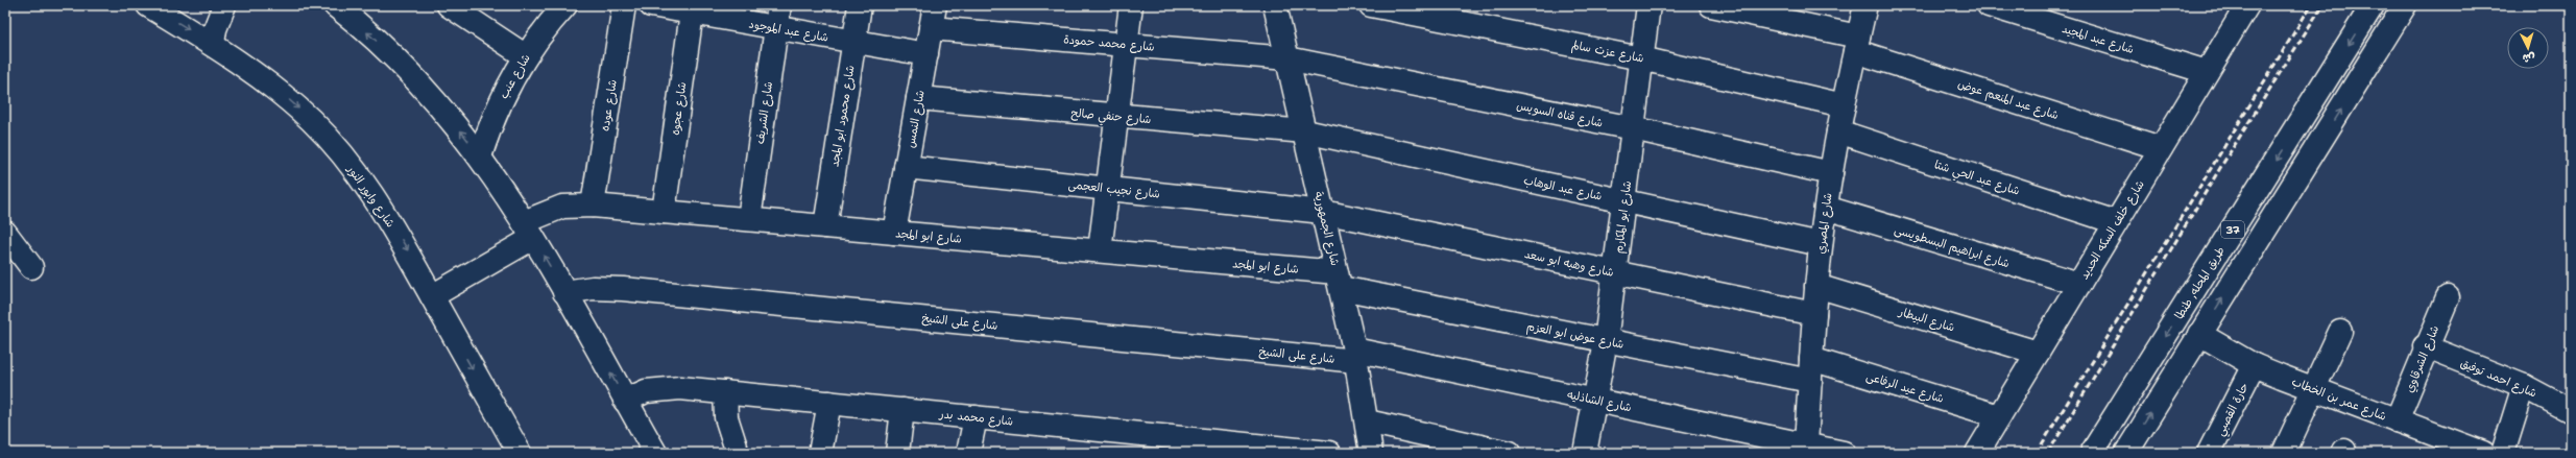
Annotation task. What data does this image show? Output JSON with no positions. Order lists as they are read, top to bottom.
{
  "streets": {
    "street": [
      "شارع عبد الموجود",
      "شارع عبد المجيد",
      "شارع محمد حمودة",
      "شارع عزت سالم",
      "شارع عنب",
      "شارع عبد المنعم عوض",
      "شارع عوده",
      "شارع عجوه",
      "شارع الشريف",
      "شارع قناه السويس",
      "شارع محمود ابو المجد",
      "شارع حنفي صالح",
      "شارع النمس",
      "شارع عبد الحي شتا",
      "شارع عبد الوهاب",
      "شارع نجيب العجمى",
      "شارع وابور النور",
      "شارع ابو المكارم",
      "شارع المصري",
      "شارع الجمهورية",
      "شارع خلف السكه الحديد",
      "37",
      "شارع ابو المجد",
      "شارع ابراهيم البسطويسى",
      "شارع وهبه ابو سعد",
      "طريق المحله, طنطا",
      "شارع البيطار",
      "شارع على الشيخ",
      "شارع عوض ابو العزم",
      "شارع الشرقاوي",
      "شارع احمد توفيق",
      "شارع عيد الرفاعى",
      "شارع عمر بن الخطاب",
      "شارع الشاذليه",
      "حارة القصبي",
      "شارع محمد بدر"
    ]
  },
  "crossings": [
    ["شارع عبد الموجود", "شارع عجوه"],
    ["شارع عبد الموجود", "شارع الشريف"],
    ["شارع عبد الموجود", "شارع محمود ابو المجد"],
    ["شارع عبد الموجود", "شارع النمس"],
    ["شارع عبد المجيد", "شارع خلف السكه الحديد"],
    ["شارع محمد حمودة", "شارع قناه السويس"],
    ["شارع محمد حمودة", "شارع النمس"],
    ["شارع محمد حمودة", "شارع الجمهورية"],
    ["شارع عزت سالم", "شارع ابو المكارم"],
    ["شارع عزت سالم", "شارع المصري"],
    ["شارع عبد المنعم عوض", "شارع المصري"],
    ["شارع عبد المنعم عوض", "شارع خلف السكه الحديد"],
    ["شارع عوده", "شارع ابو المجد"],
    ["شارع عجوه", "شارع ابو المجد"],
    ["شارع الشريف", "شارع ابو المجد"],
    ["شارع قناه السويس", "شارع ابو المكارم"],
    ["شارع قناه السويس", "شارع المصري"],
    ["شارع قناه السويس", "شارع الجمهورية"],
    ["شارع محمود ابو المجد", "شارع ابو المجد"],
    ["شارع حنفي صالح", "شارع النمس"],
    ["شارع حنفي صالح", "شارع عبد الوهاب"],
    ["شارع حنفي صالح", "شارع الجمهورية"],
    ["شارع النمس", "شارع نجيب العجمى"],
    ["شارع النمس", "شارع ابو المجد"],
    ["شارع عبد الحي شتا", "شارع المصري"],
    ["شارع عبد الحي شتا", "شارع خلف السكه الحديد"],
    ["شارع عبد الوهاب", "شارع ابو المكارم"],
    ["شارع عبد الوهاب", "شارع المصري"],
    ["شارع عبد الوهاب", "شارع الجمهورية"],
    ["شارع نجيب العجمى", "شارع الجمهورية"],
    ["شارع نجيب العجمى", "شارع وهبه ابو سعد"],
    ["شارع وابور النور", "شارع ابو المجد"],
    ["شارع ابو المكارم", "شارع وهبه ابو سعد"],
    ["شارع ابو المكارم", "شارع عوض ابو العزم"],
    ["شارع ابو المكارم", "شارع الشاذليه"],
    ["شارع المصري", "شارع ابراهيم البسطويسى"],
    ["شارع المصري", "شارع وهبه ابو سعد"],
    ["شارع المصري", "شارع البيطار"],
    ["شارع المصري", "شارع عوض ابو العزم"],
    ["شارع المصري", "شارع عيد الرفاعى"],
    ["شارع المصري", "شارع الشاذليه"],
    ["شارع الجمهورية", "شارع ابو المجد"],
    ["شارع الجمهورية", "شارع وهبه ابو سعد"],
    ["شارع الجمهورية", "شارع على الشيخ"],
    ["شارع الجمهورية", "شارع عوض ابو العزم"],
    ["شارع الجمهورية", "شارع الشاذليه"],
    ["شارع خلف السكه الحديد", "شارع ابراهيم البسطويسى"],
    ["شارع خلف السكه الحديد", "شارع البيطار"],
    ["شارع خلف السكه الحديد", "شارع عيد الرفاعى"],
    ["37", "شارع عمر بن الخطاب"],
    ["شارع ابو المجد", "شارع عوض ابو العزم"],
    ["شارع على الشيخ", "شارع الشاذليه"],
    ["شارع عوض ابو العزم", "شارع عيد الرفاعى"],
    ["شارع الشرقاوي", "شارع احمد توفيق"],
    ["شارع الشرقاوي", "شارع عمر بن الخطاب"],
    ["شارع عمر بن الخطاب", "حارة القصبي"]
  ],
  "north": "bottom"
}
